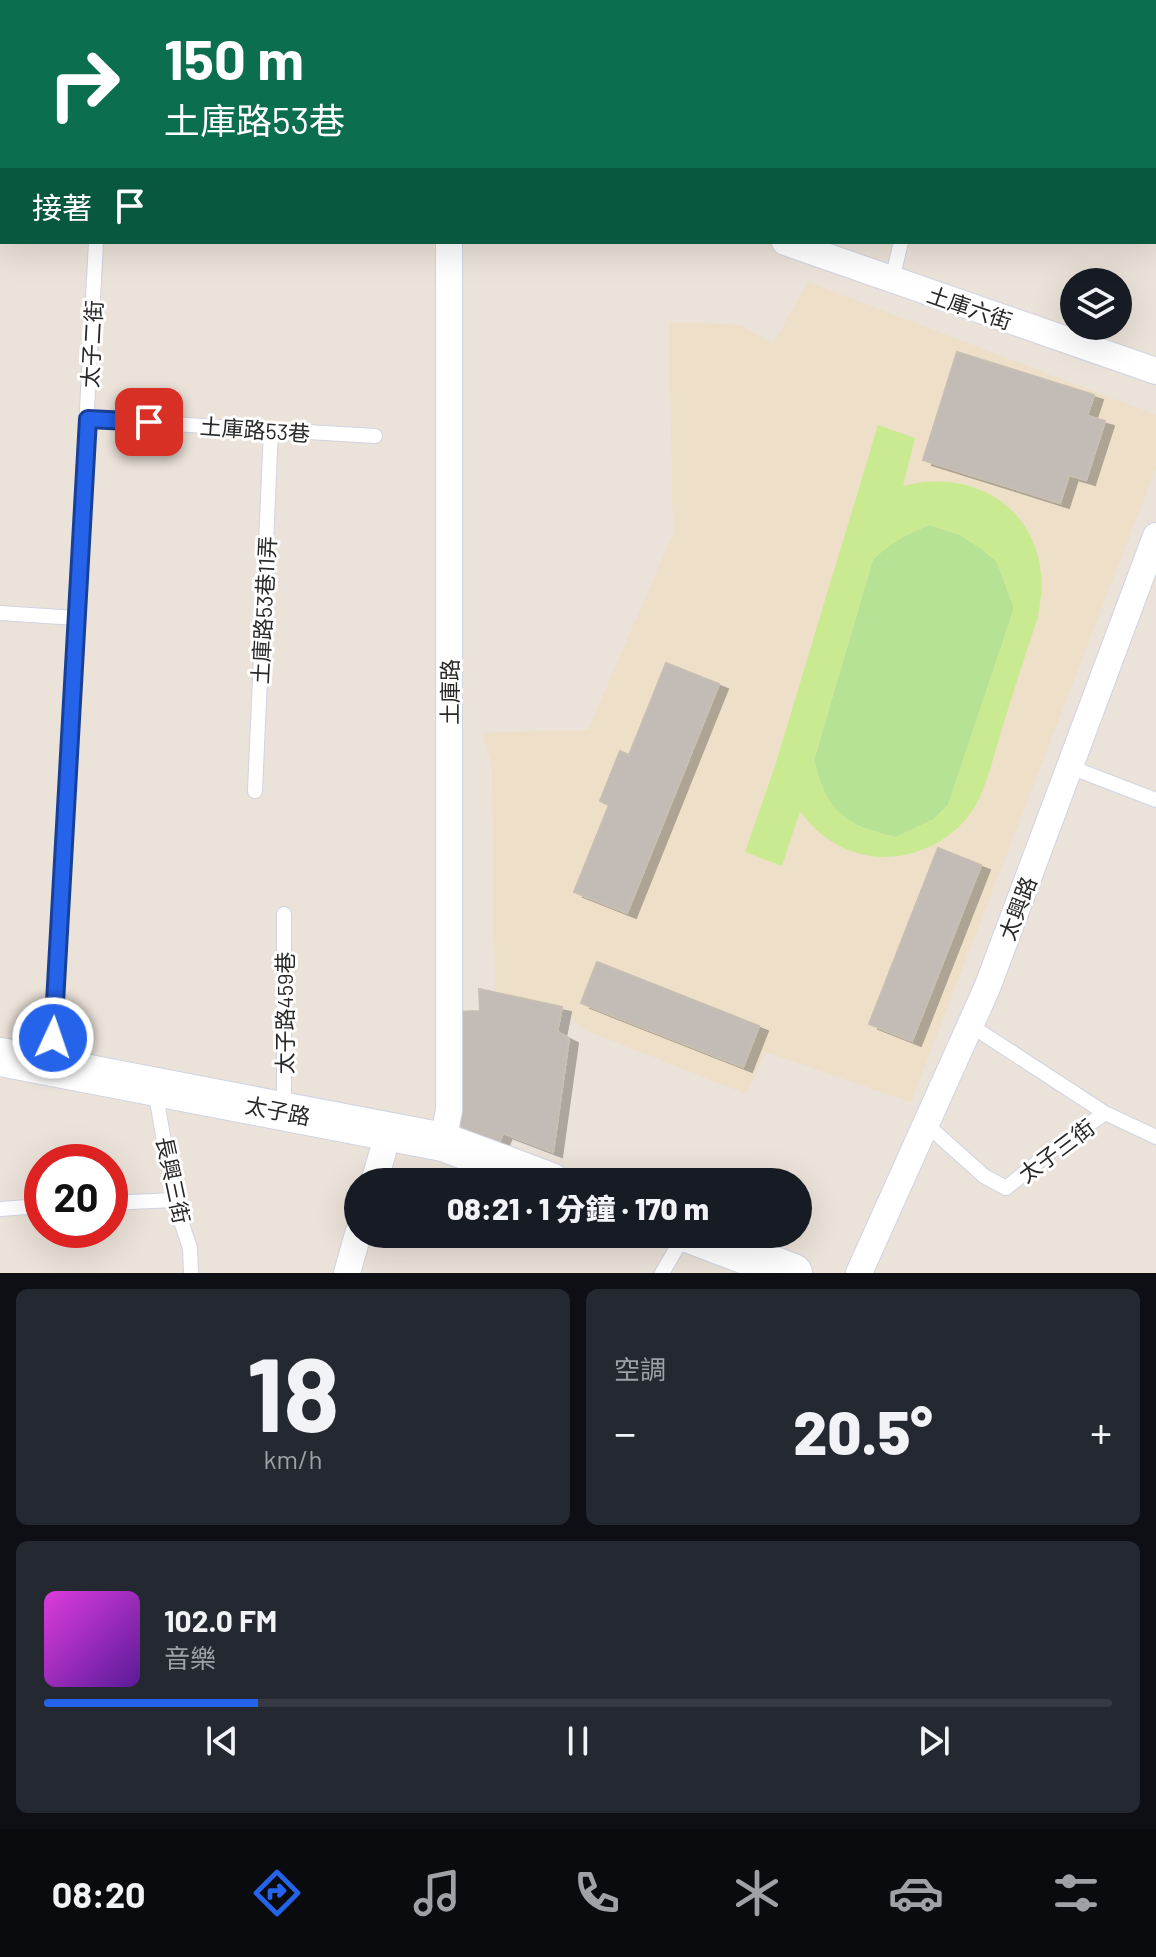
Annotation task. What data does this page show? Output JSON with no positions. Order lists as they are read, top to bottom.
{
  "streets": {
    "street": [
      "土庫六街",
      "土庫路",
      "太興路",
      "太子路"
    ],
    "lane": [
      "太子二街",
      "土庫路53巷",
      "土庫路53巷11弄",
      "太子路459巷",
      "太子三街",
      "長興三街"
    ]
  },
  "crossings": [
    ["太子二街", "土庫路53巷"],
    ["太子二街", "太子路"],
    ["土庫路53巷", "土庫路53巷11弄"],
    ["土庫路", "太子路"],
    ["太興路", "太子三街"],
    ["太子路459巷", "太子路"],
    ["太子路", "長興三街"]
  ],
  "page": {
    "turn": ["150 m", "土庫路53巷"],
    "then": "接著",
    "limit": "20",
    "trip": "08:21 · 1 分鐘 · 170 m",
    "tile": [
      ["18", "km/h"],
      "空調"
    ],
    "heat": ["−", "20.5°", "+"],
    "song": ["102.0 FM", "音樂"],
    "tabs": "08:20"
  }
}
